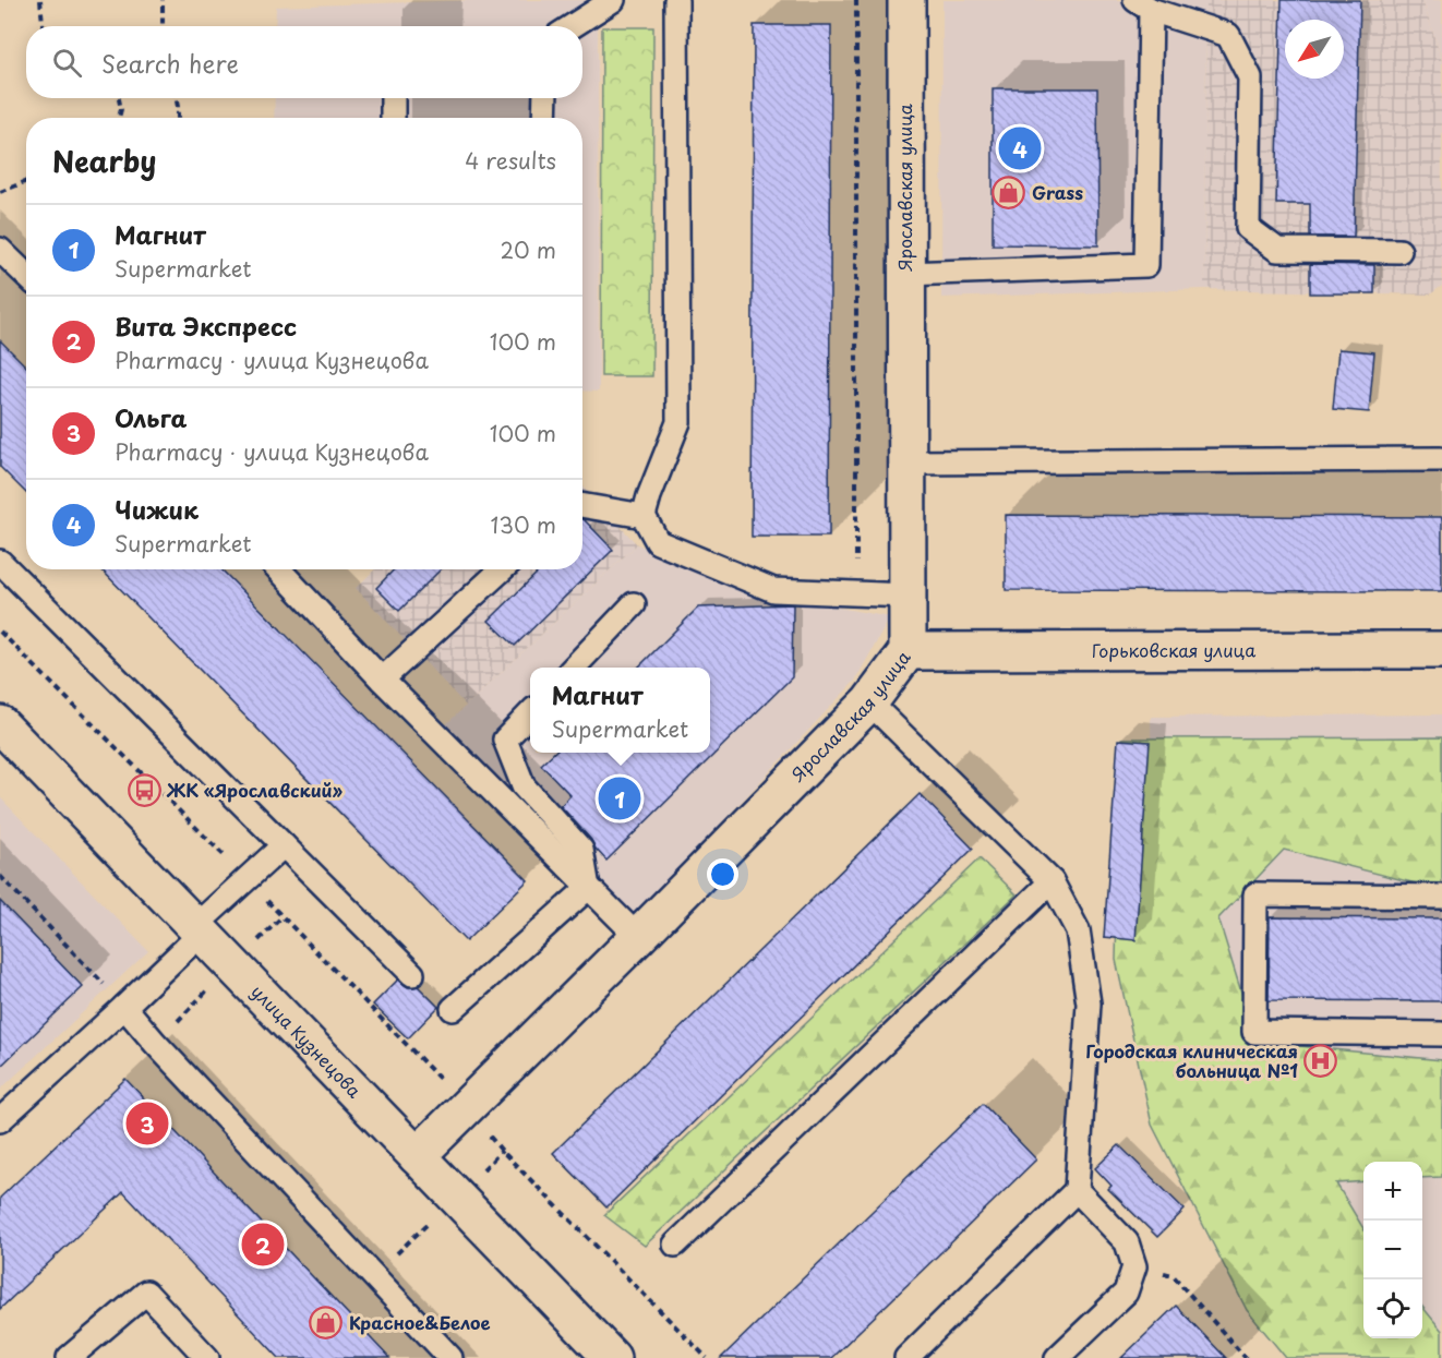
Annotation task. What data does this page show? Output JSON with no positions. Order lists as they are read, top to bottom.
{
  "streets": {
    "street": ["Ярославская улица", "Горьковская улица", "улица Кузнецова"]
  },
  "crossings": [
    ["Ярославская улица", "Горьковская улица"],
    ["Ярославская улица", "улица Кузнецова"]
  ],
  "places": {
    "shop": ["Grass", "Красное&Белое"],
    "bus stop": ["ЖК «Ярославский»"],
    "hospital": ["Городская клиническая больница №1"]
  },
  "north": "bottom left",
  "page": {
    "search": "Search here",
    "heading": ["Nearby", "4 results"],
    "pins": [
      "4",
      "1",
      "3",
      "2"
    ],
    "list": [
      {
        "mark": "1",
        "name": "Магнит",
        "note": "Supermarket",
        "value": "20 m"
      },
      {
        "mark": "2",
        "name": "Вита Экспресс",
        "note": "Pharmacy · улица Кузнецова",
        "value": "100 m"
      },
      {
        "mark": "3",
        "name": "Ольга",
        "note": "Pharmacy · улица Кузнецова",
        "value": "100 m"
      },
      {
        "mark": "4",
        "name": "Чижик",
        "note": "Supermarket",
        "value": "130 m"
      }
    ],
    "popup": ["Магнит", "Supermarket"],
    "map_buttons": ["+", "−"]
  }
}
